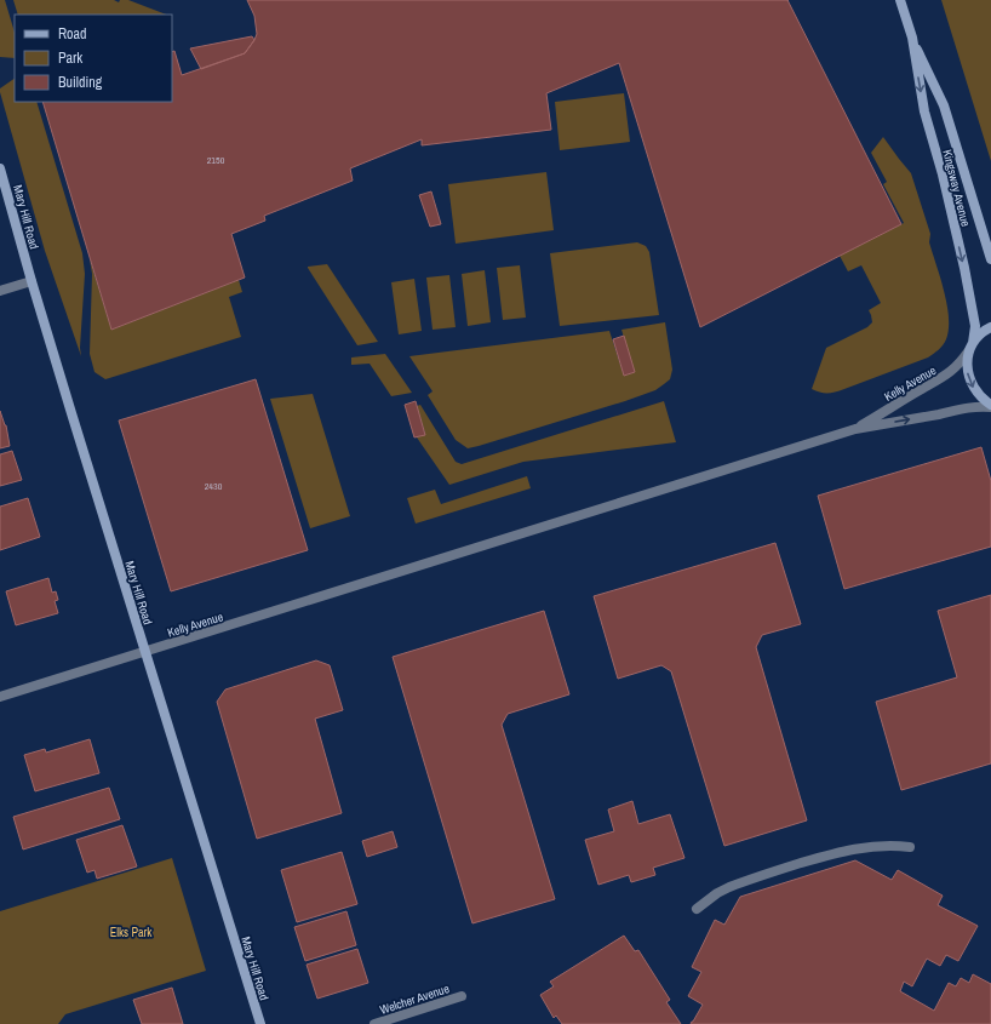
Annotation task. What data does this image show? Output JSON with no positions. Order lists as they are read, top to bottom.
{
  "streets": {
    "street": [
      "Kingsway Avenue",
      "Mary Hill Road",
      "Kelly Avenue",
      "Welcher Avenue"
    ]
  },
  "crossings": [
    ["Kingsway Avenue", "Kelly Avenue"],
    ["Mary Hill Road", "Kelly Avenue"]
  ],
  "parks": ["Elks Park"],
  "house_numbers": ["2150", "2430"],
  "legend": ["Road", "Park", "Building"]
}
